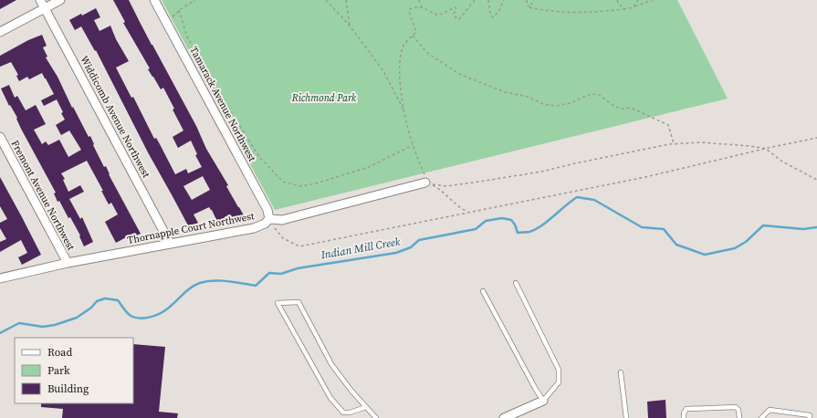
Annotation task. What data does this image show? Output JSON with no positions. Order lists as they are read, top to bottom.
{
  "streets": {
    "street": [
      "Tamarack Avenue Northwest",
      "Widdicomb Avenue Northwest",
      "Fremont Avenue Northwest",
      "Thornapple Court Northwest"
    ]
  },
  "crossings": [
    ["Tamarack Avenue Northwest", "Thornapple Court Northwest"],
    ["Widdicomb Avenue Northwest", "Thornapple Court Northwest"],
    ["Fremont Avenue Northwest", "Thornapple Court Northwest"]
  ],
  "water": ["Indian Mill Creek"],
  "parks": ["Richmond Park"],
  "legend": ["Road", "Park", "Building"]
}
